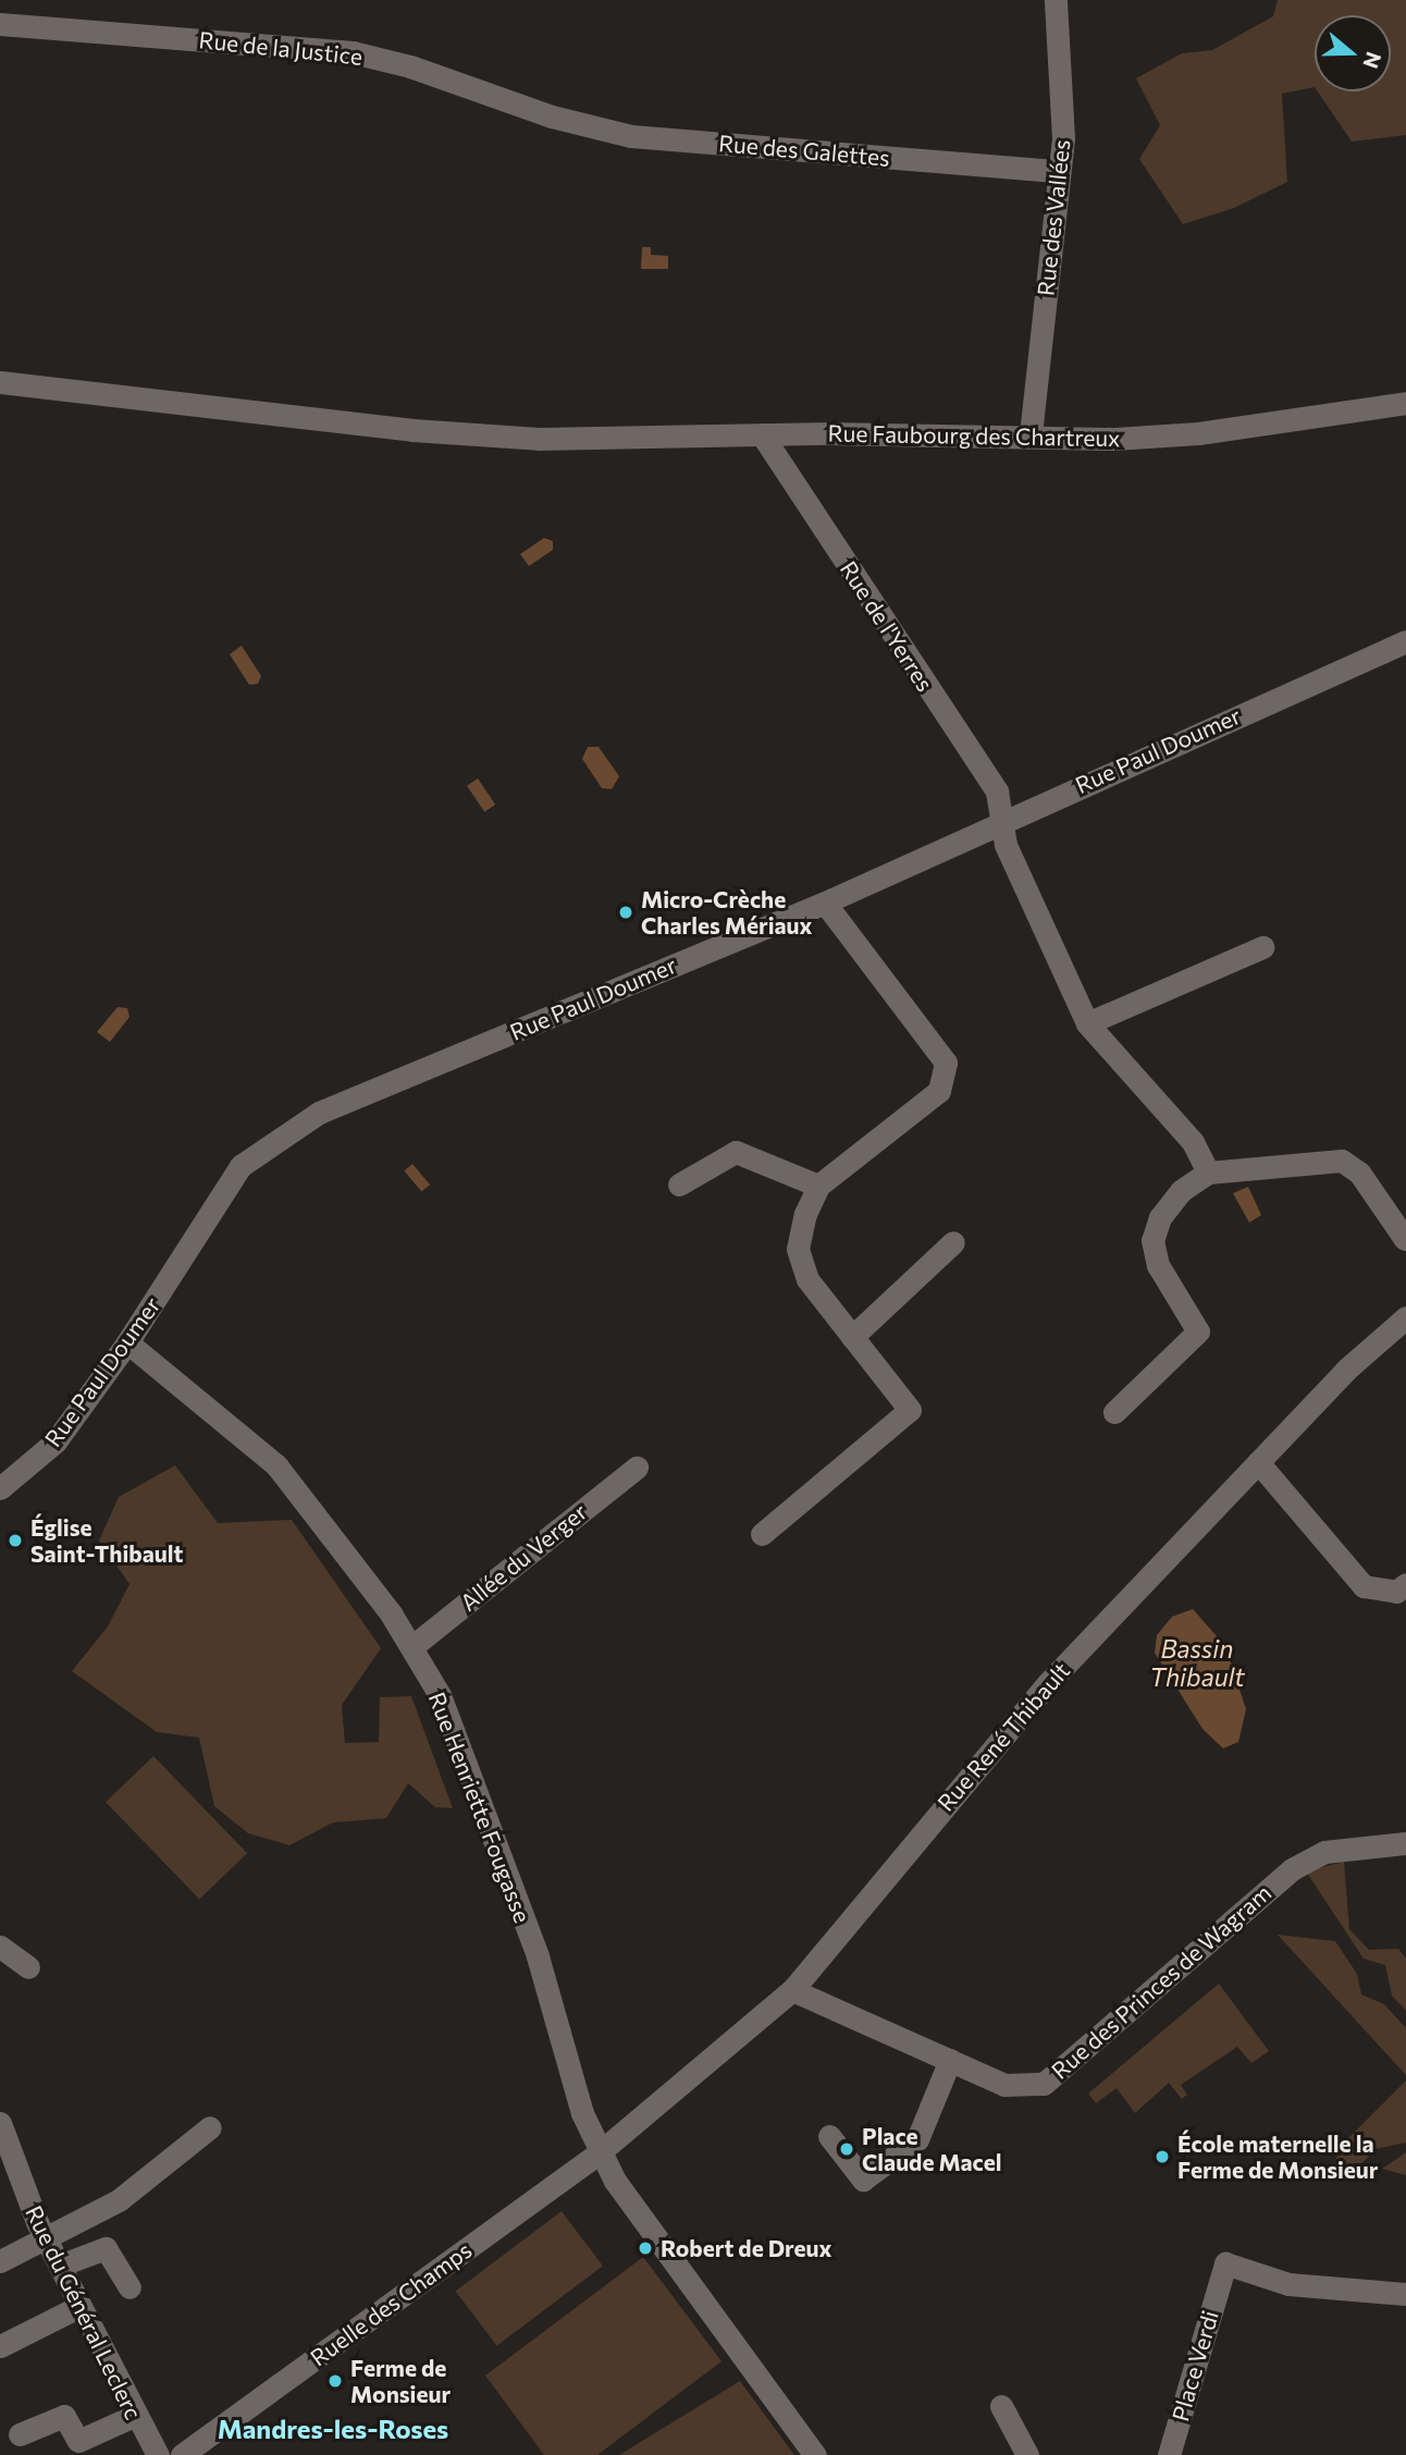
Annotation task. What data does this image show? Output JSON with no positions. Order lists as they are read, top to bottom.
{
  "streets": {
    "street": [
      "Rue de la Justice",
      "Rue des Galettes",
      "Rue des Vallées",
      "Rue Faubourg des Chartreux",
      "Rue de l'Yerres",
      "Rue Paul Doumer",
      "Allée du Verger",
      "Rue René Thibault",
      "Rue Henriette Fougasse",
      "Rue des Princes de Wagram",
      "Ruelle des Champs",
      "Rue du Général Leclerc",
      "Place Verdi"
    ]
  },
  "crossings": [
    ["Rue de la Justice", "Rue des Galettes"],
    ["Rue des Galettes", "Rue des Vallées"],
    ["Rue des Vallées", "Rue Faubourg des Chartreux"],
    ["Rue Faubourg des Chartreux", "Rue de l'Yerres"],
    ["Rue de l'Yerres", "Rue Paul Doumer"],
    ["Rue Paul Doumer", "Rue Henriette Fougasse"],
    ["Allée du Verger", "Rue Henriette Fougasse"],
    ["Rue René Thibault", "Rue Henriette Fougasse"],
    ["Rue René Thibault", "Rue des Princes de Wagram"],
    ["Rue René Thibault", "Ruelle des Champs"],
    ["Rue Henriette Fougasse", "Ruelle des Champs"]
  ],
  "districts": ["Mandres-les-Roses"],
  "water": ["Bassin Thibault"],
  "places": [
    "Micro-Crèche Charles Mériaux",
    "Église Saint-Thibault",
    "Place Claude Macel",
    "École maternelle la Ferme de Monsieur",
    "Robert de Dreux",
    "Ferme de Monsieur"
  ],
  "north": "right"
}
